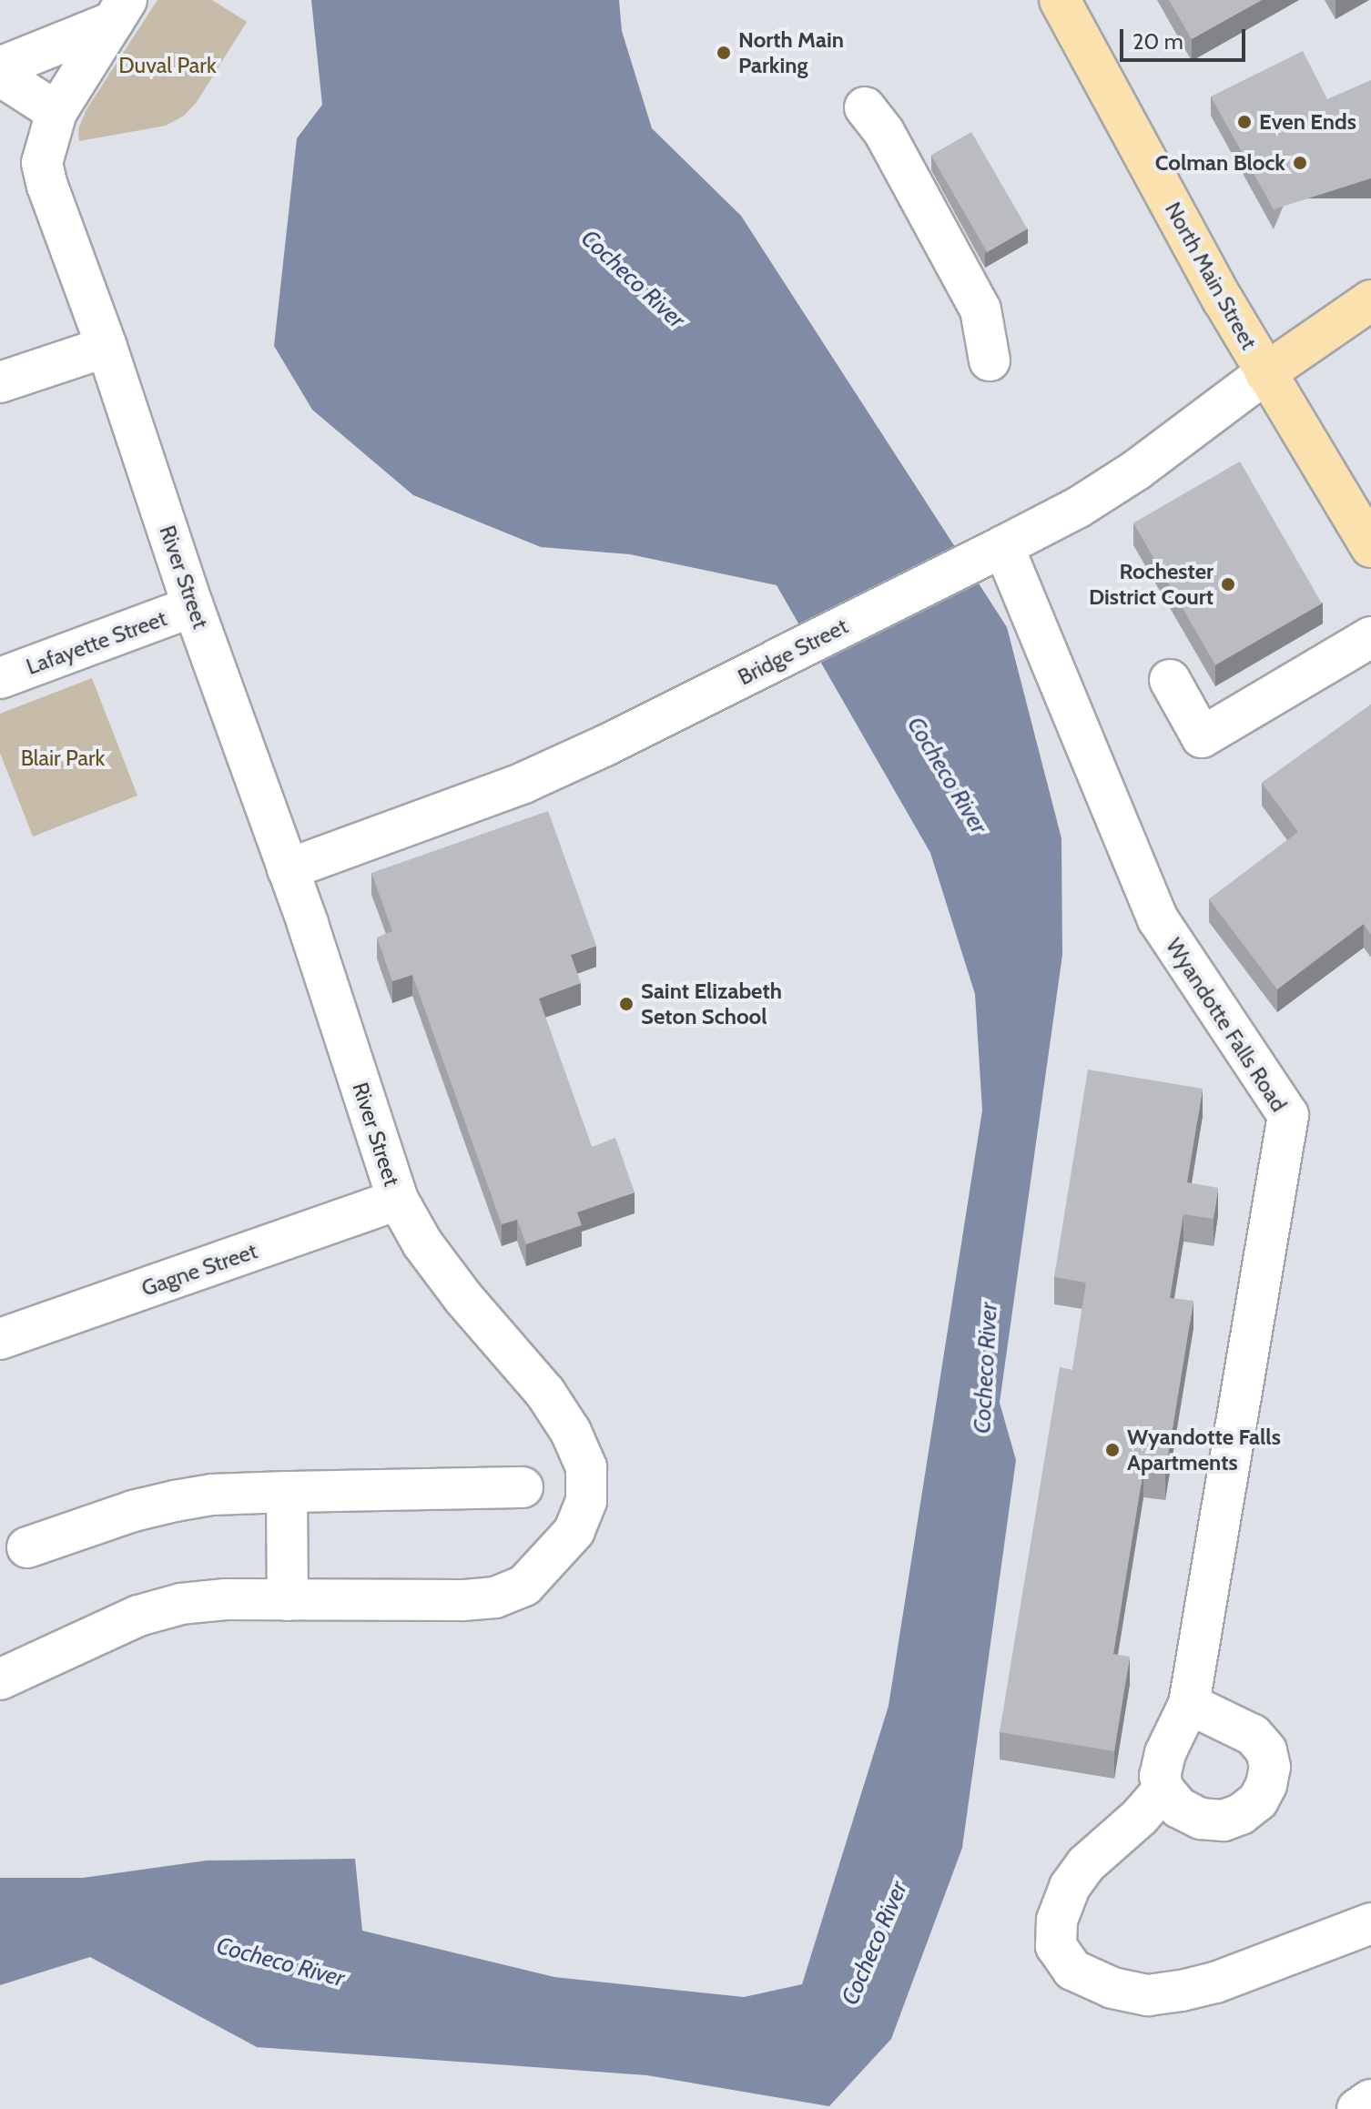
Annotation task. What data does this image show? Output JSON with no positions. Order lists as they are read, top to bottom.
{
  "streets": {
    "main road": ["North Main Street"],
    "street": [
      "River Street",
      "Lafayette Street",
      "Bridge Street",
      "Wyandotte Falls Road",
      "Gagne Street"
    ]
  },
  "crossings": [
    ["North Main Street", "Bridge Street"],
    ["River Street", "Lafayette Street"],
    ["River Street", "Bridge Street"],
    ["River Street", "Gagne Street"],
    ["Bridge Street", "Wyandotte Falls Road"]
  ],
  "water": ["Cocheco River"],
  "parks": ["Duval Park", "Blair Park"],
  "places": [
    "North Main Parking",
    "Even Ends",
    "Colman Block",
    "Rochester District Court",
    "Saint Elizabeth Seton School",
    "Wyandotte Falls Apartments"
  ],
  "scale_bar": "20 m"
}
